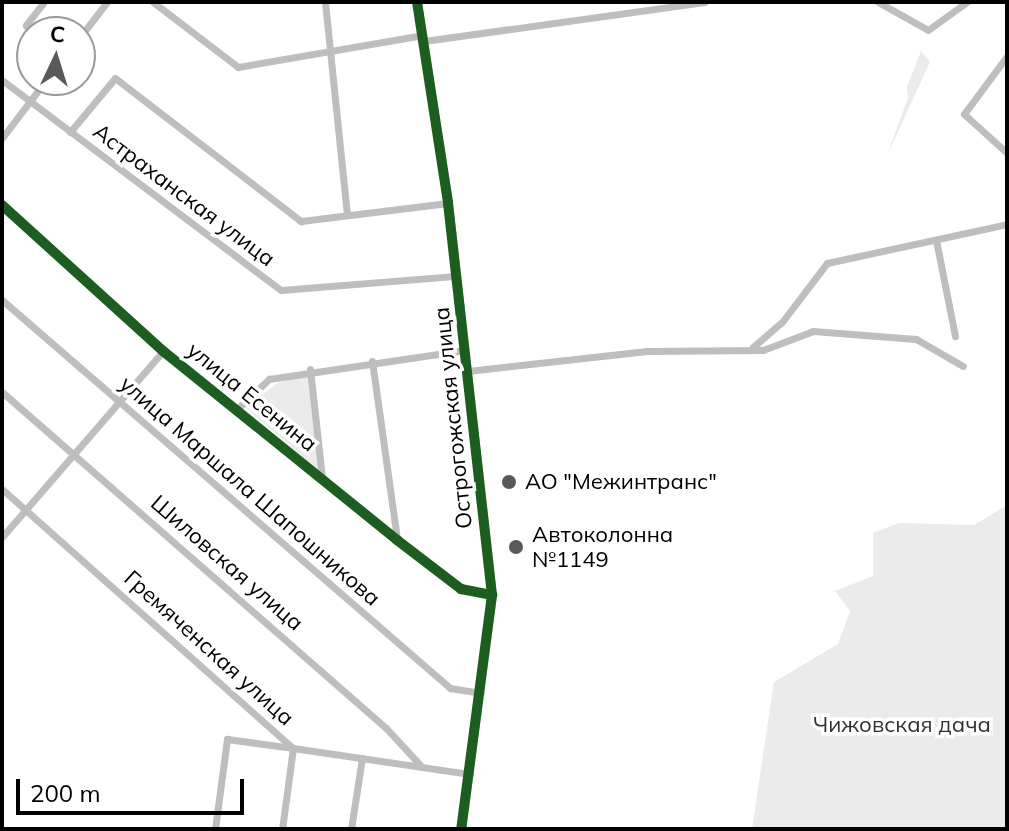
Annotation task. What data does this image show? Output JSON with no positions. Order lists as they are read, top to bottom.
{
  "streets": {
    "street": [
      "Астраханская улица",
      "улица Есенина",
      "Острогожская улица",
      "улица Маршала Шапошникова",
      "Шиловская улица",
      "Гремяченская улица"
    ]
  },
  "crossings": [
    ["Астраханская улица", "Острогожская улица"],
    ["улица Есенина", "Острогожская улица"],
    ["Острогожская улица", "улица Маршала Шапошникова"],
    ["Острогожская улица", "Гремяченская улица"],
    ["Шиловская улица", "Гремяченская улица"]
  ],
  "parks": ["Чижовская дача"],
  "places": ["АО \"Межинтранс\"", "Автоколонна №1149"],
  "scale_bar": "200 m",
  "north": "top"
}
